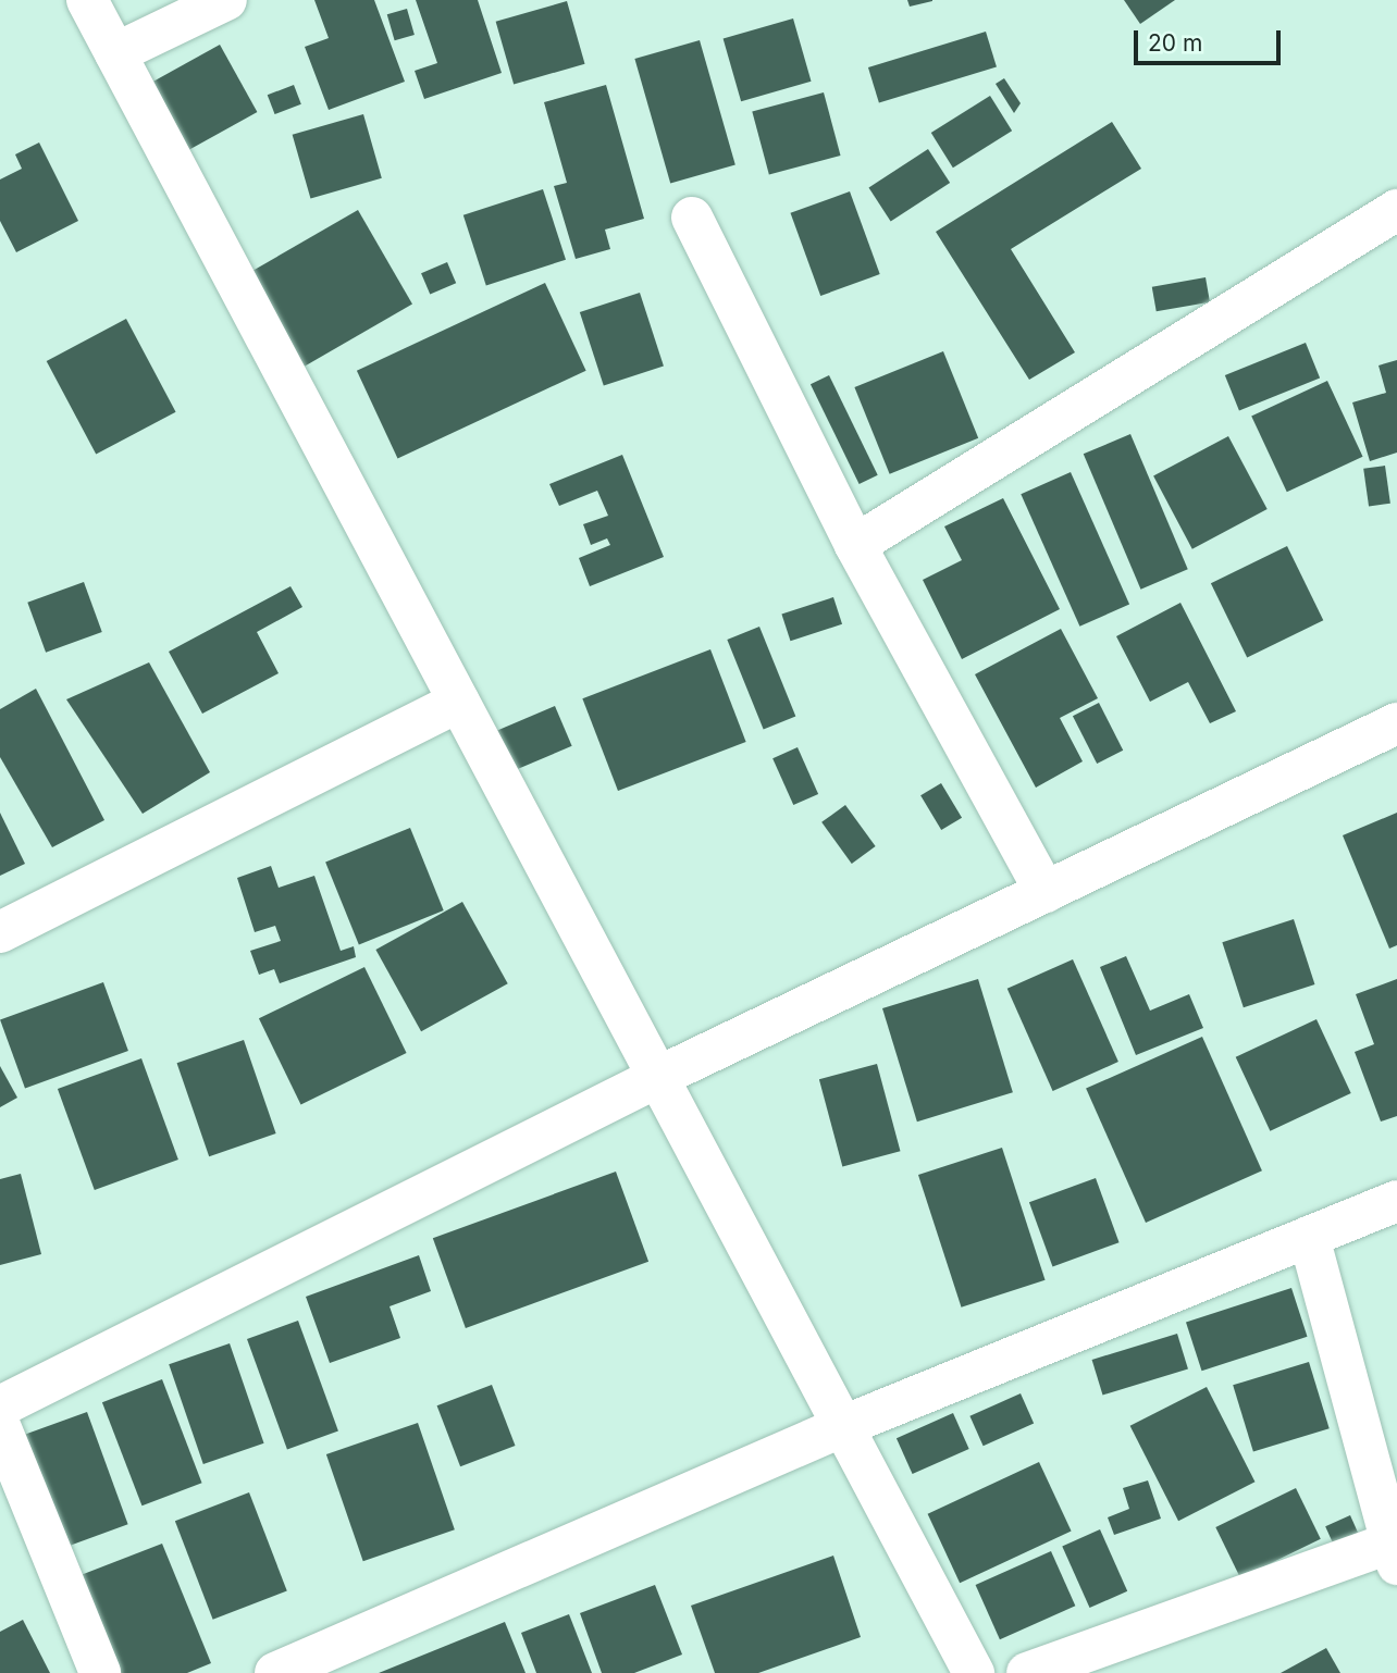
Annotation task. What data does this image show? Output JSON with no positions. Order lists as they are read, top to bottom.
{
  "scale_bar": "20 m"
}
